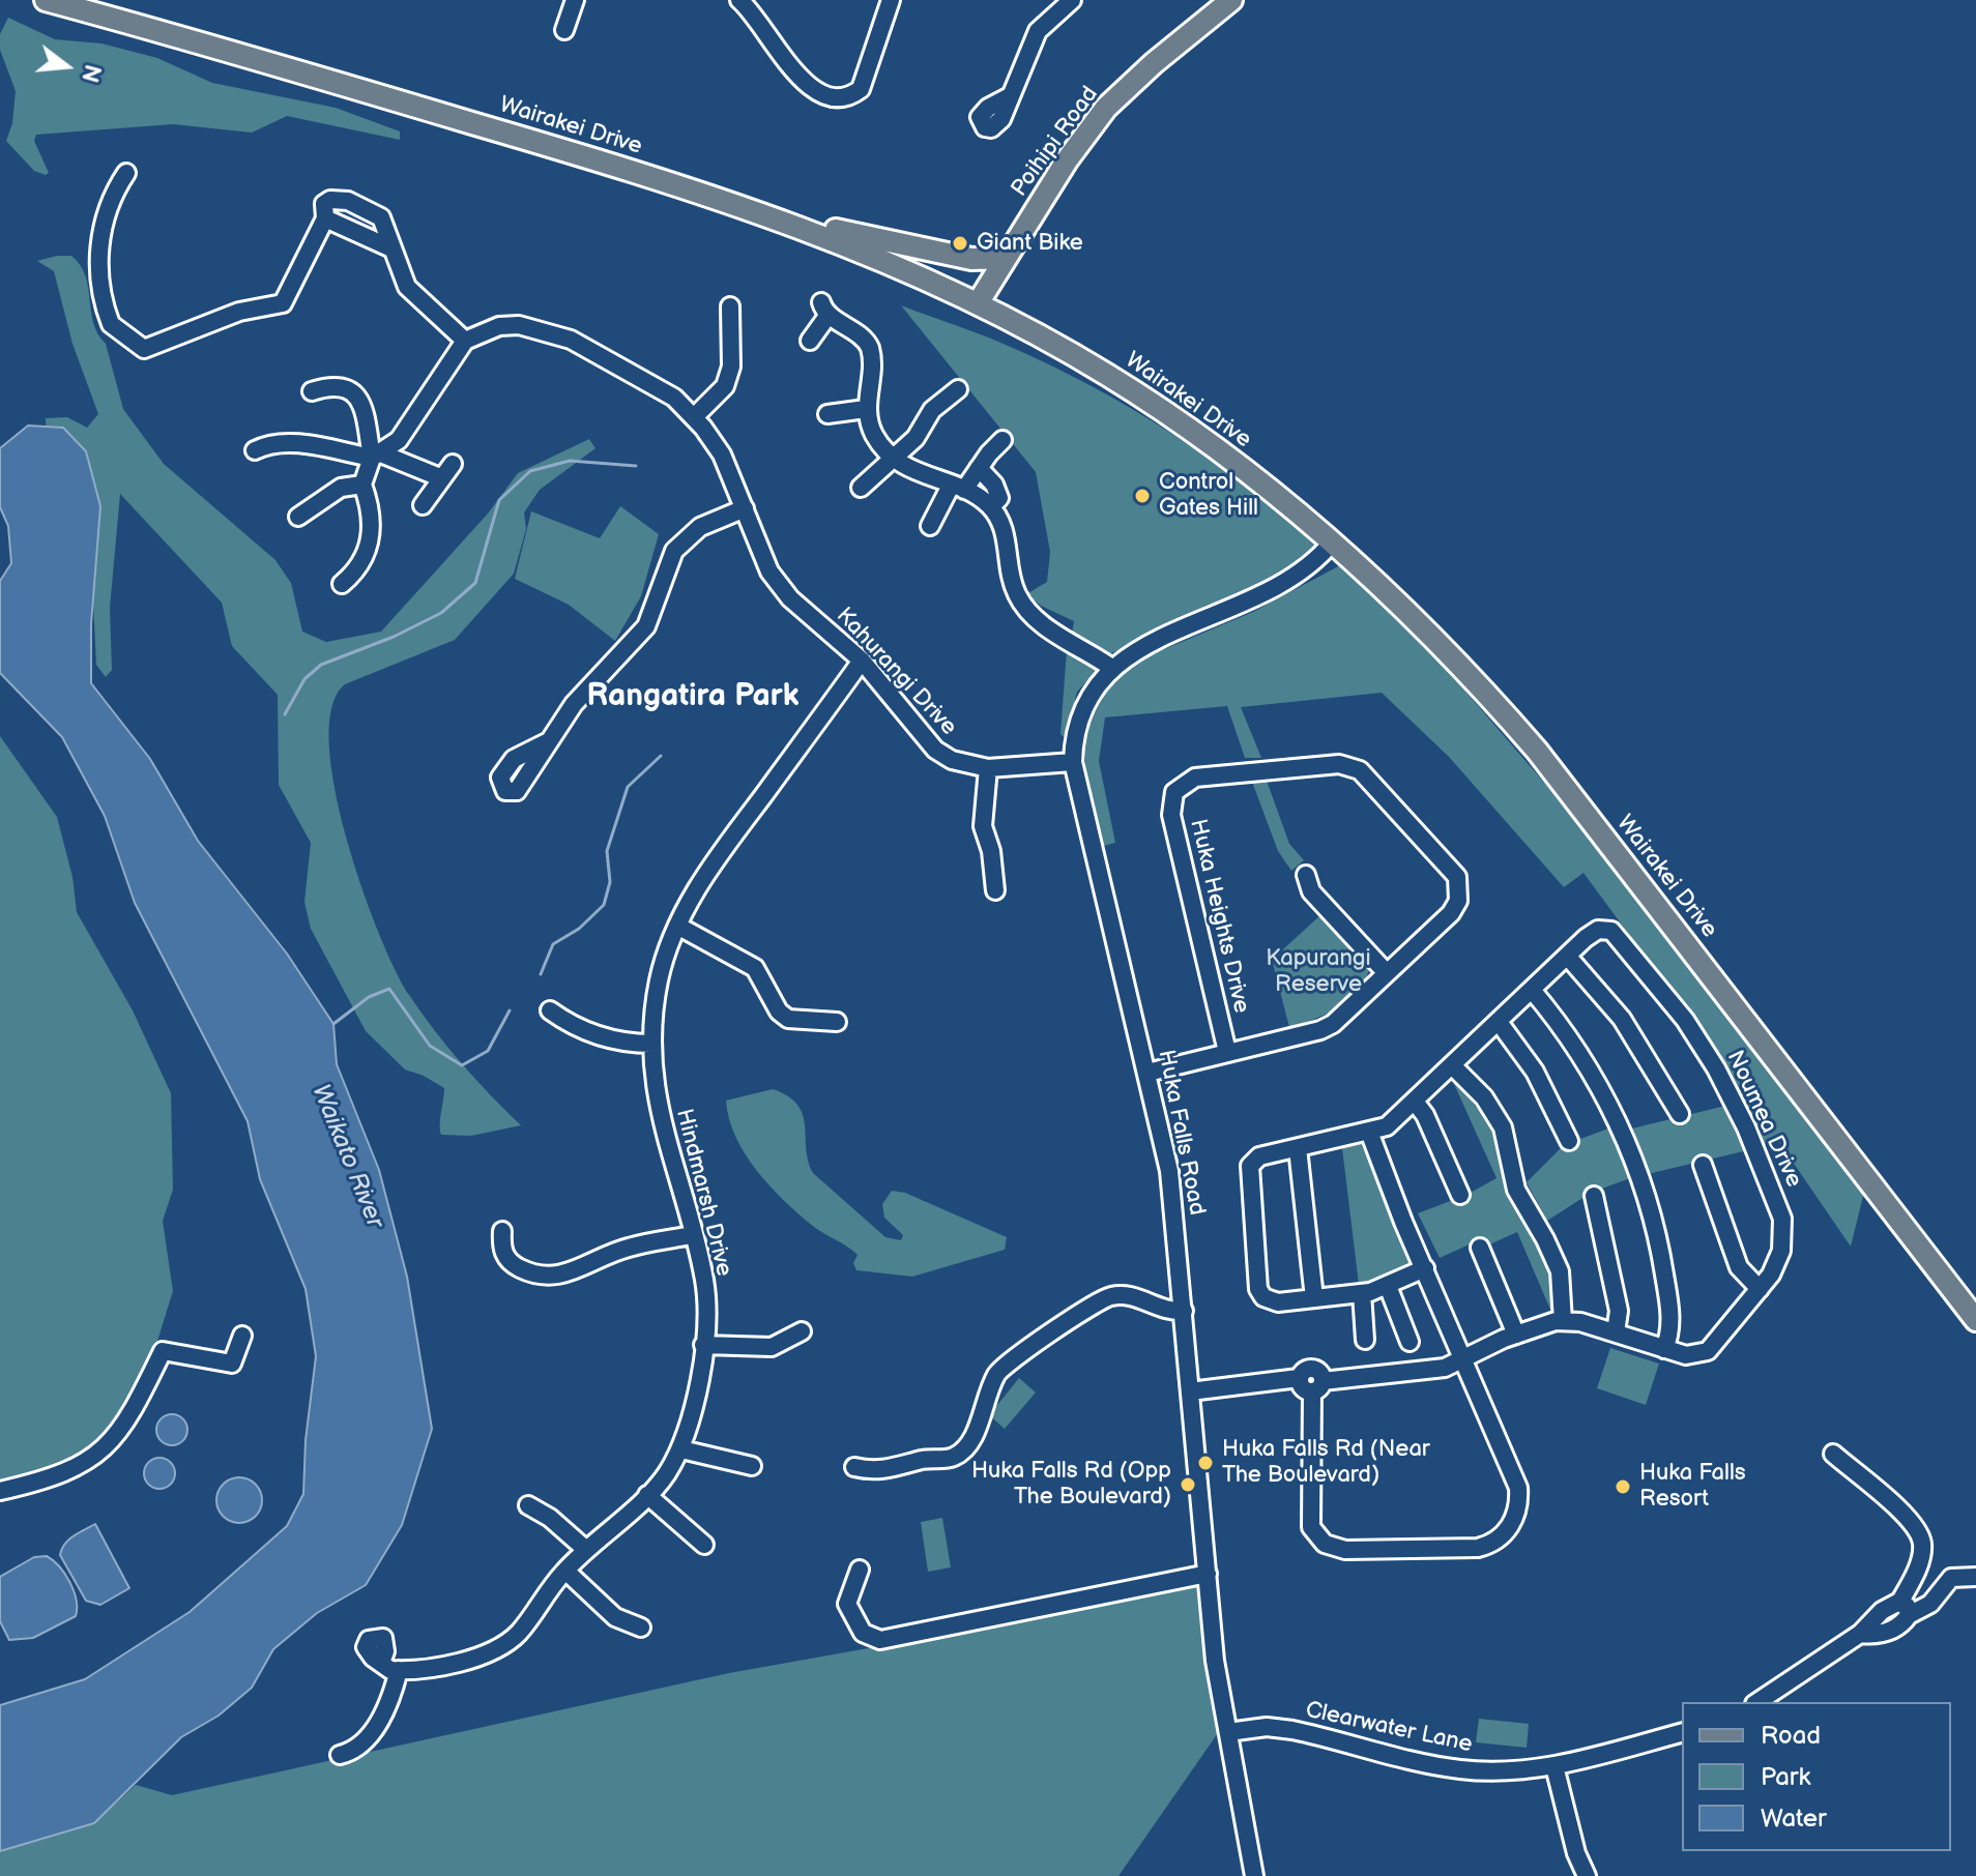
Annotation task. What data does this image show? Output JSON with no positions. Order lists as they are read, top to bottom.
{
  "streets": {
    "main road": ["Wairakei Drive", "Poihipi Road"],
    "street": [
      "Kahurangi Drive",
      "Huka Heights Drive",
      "Noumea Drive",
      "Huka Falls Road",
      "Hindmarsh Drive",
      "Clearwater Lane"
    ]
  },
  "crossings": [
    ["Wairakei Drive", "Poihipi Road"],
    ["Wairakei Drive", "Huka Falls Road"],
    ["Kahurangi Drive", "Huka Falls Road"],
    ["Kahurangi Drive", "Hindmarsh Drive"],
    ["Huka Heights Drive", "Huka Falls Road"],
    ["Noumea Drive", "Huka Falls Road"],
    ["Huka Falls Road", "Clearwater Lane"]
  ],
  "districts": ["Rangatira Park"],
  "water": ["Waikato River"],
  "parks": ["Kapurangi Reserve"],
  "places": [
    "Giant Bike",
    "Control Gates Hill",
    "Huka Falls Rd (Near The Boulevard)",
    "Huka Falls Rd (Opp The Boulevard)",
    "Huka Falls Resort"
  ],
  "legend": ["Road", "Park", "Water"],
  "north": "right"
}
